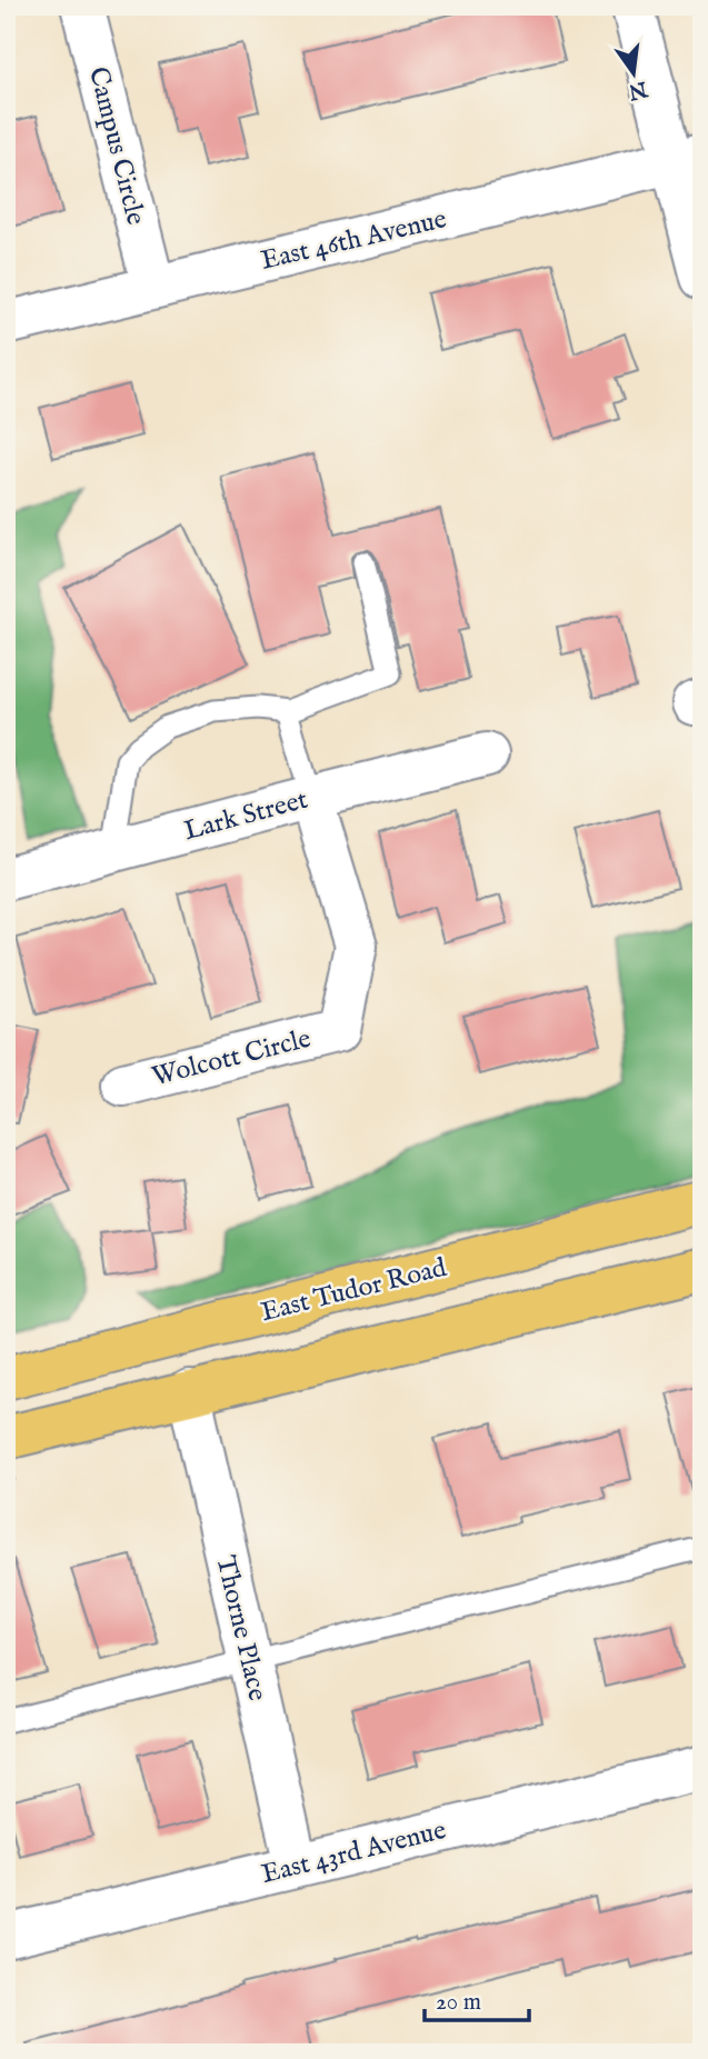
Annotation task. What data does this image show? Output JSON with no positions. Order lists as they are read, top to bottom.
{
  "streets": {
    "main road": ["East Tudor Road"],
    "street": [
      "Campus Circle",
      "East 46th Avenue",
      "Lark Street",
      "Wolcott Circle",
      "Thorne Place",
      "East 43rd Avenue"
    ]
  },
  "crossings": [
    ["Campus Circle", "East 46th Avenue"],
    ["Lark Street", "Wolcott Circle"],
    ["Thorne Place", "East 43rd Avenue"]
  ],
  "scale_bar": "20 m",
  "north": "bottom"
}
